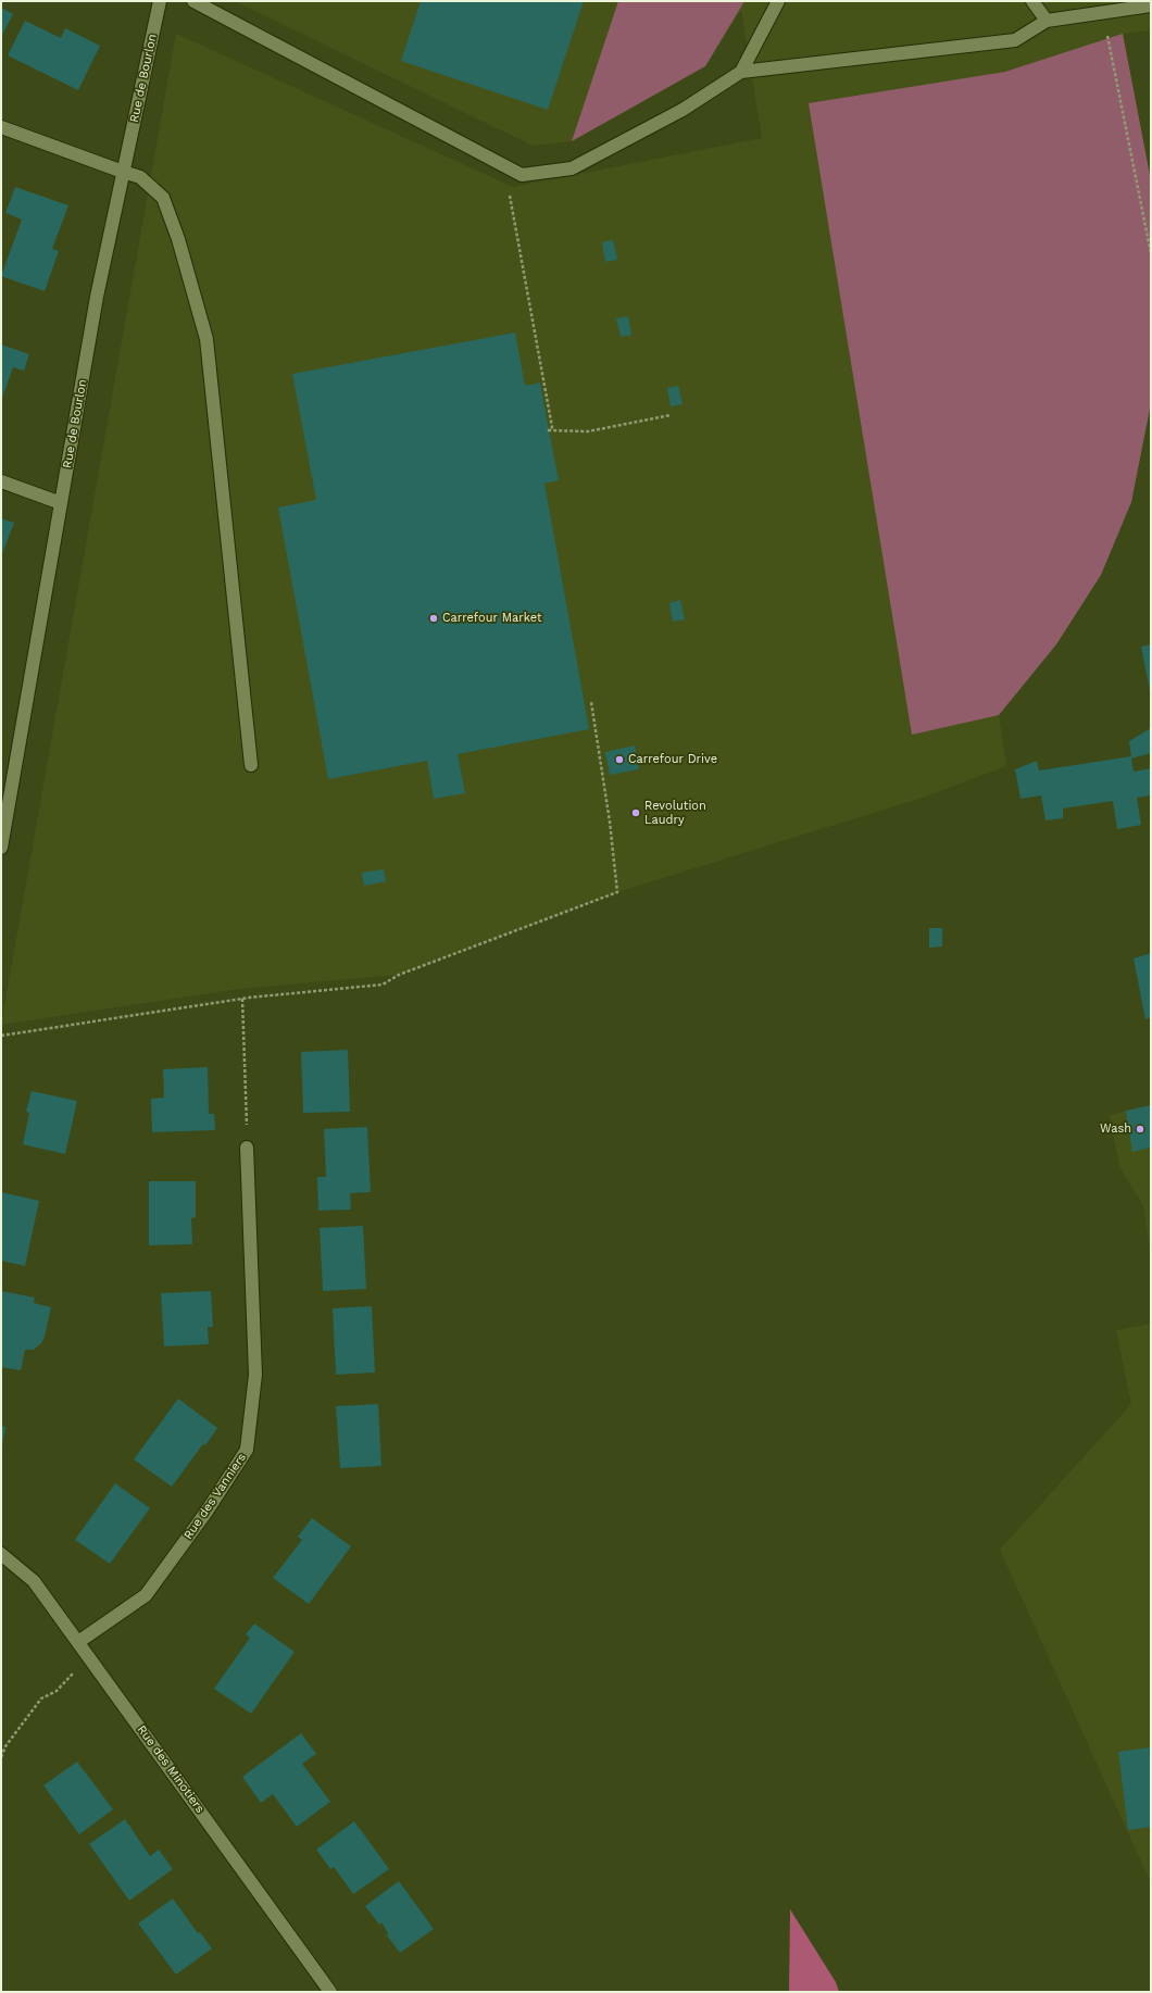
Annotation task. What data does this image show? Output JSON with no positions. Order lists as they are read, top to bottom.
{
  "streets": {
    "street": ["Rue de Bourlon", "Rue des Vanniers", "Rue des Minotiers"]
  },
  "crossings": [
    ["Rue des Vanniers", "Rue des Minotiers"]
  ],
  "places": [
    "Carrefour Market",
    "Carrefour Drive",
    "Revolution Laudry",
    "Wash"
  ]
}
